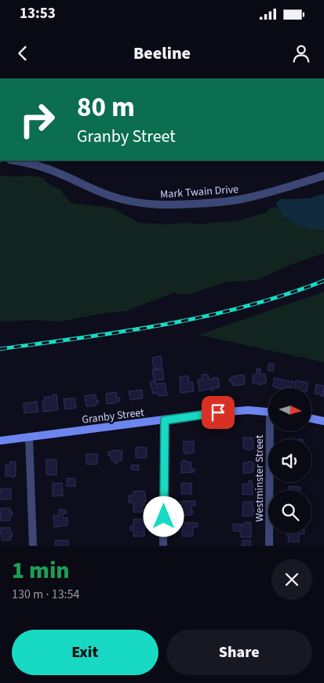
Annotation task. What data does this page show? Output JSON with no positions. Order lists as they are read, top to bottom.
{
  "streets": {
    "main road": ["Granby Street"],
    "street": ["Mark Twain Drive", "Westminster Street"]
  },
  "north": "right",
  "page": {
    "status": "13:53",
    "header": "Beeline",
    "turn": ["80 m", "Granby Street"],
    "heading": ["1 min", "130 m · 13:54"],
    "buttons": ["Exit", "Share"]
  }
}
